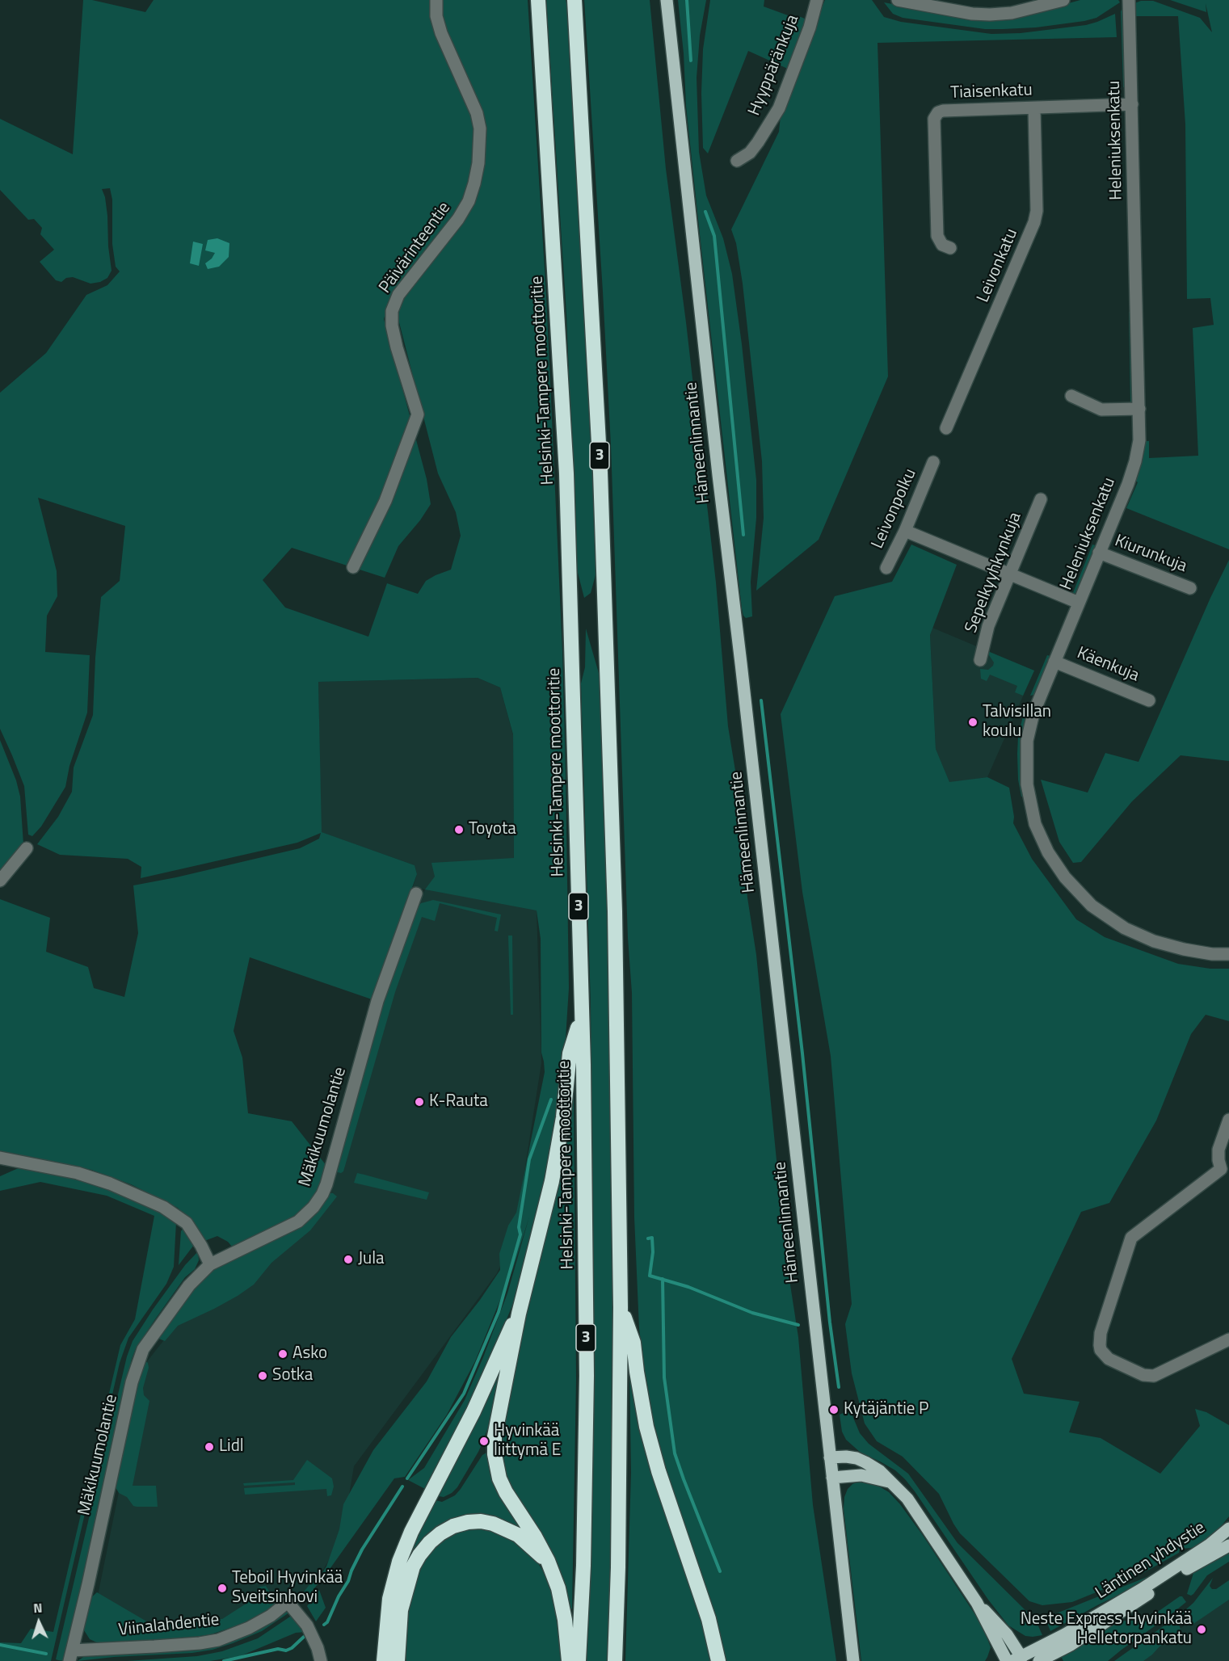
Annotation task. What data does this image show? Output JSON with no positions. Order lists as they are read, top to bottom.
{
  "streets": {
    "highway": ["Helsinki-Tampere moottoritie", "3"],
    "main road": ["Hämeenlinnantie", "Läntinen yhdystie"],
    "street": [
      "Hyyppäränkuja",
      "Tiaisenkatu",
      "Heleniuksenkatu",
      "Päivärinteentie",
      "Leivonkatu",
      "Leivonpolku",
      "Kiurunkuja",
      "Sepelkyyhkynkuja",
      "Käenkuja",
      "Mäkikuumolantie",
      "Viinalahdentie"
    ]
  },
  "crossings": [
    ["Tiaisenkatu", "Heleniuksenkatu"],
    ["Tiaisenkatu", "Leivonkatu"],
    ["Heleniuksenkatu", "Kiurunkuja"],
    ["Heleniuksenkatu", "Käenkuja"],
    ["Mäkikuumolantie", "Viinalahdentie"]
  ],
  "places": [
    "Talvisillan koulu",
    "Toyota",
    "K-Rauta",
    "Jula",
    "Asko",
    "Sotka",
    "Kytäjäntie P",
    "Hyvinkää liittymä E",
    "Lidl",
    "Teboil Hyvinkää Sveitsinhovi",
    "Neste Express Hyvinkää Helletorpankatu"
  ],
  "north": "top"
}
